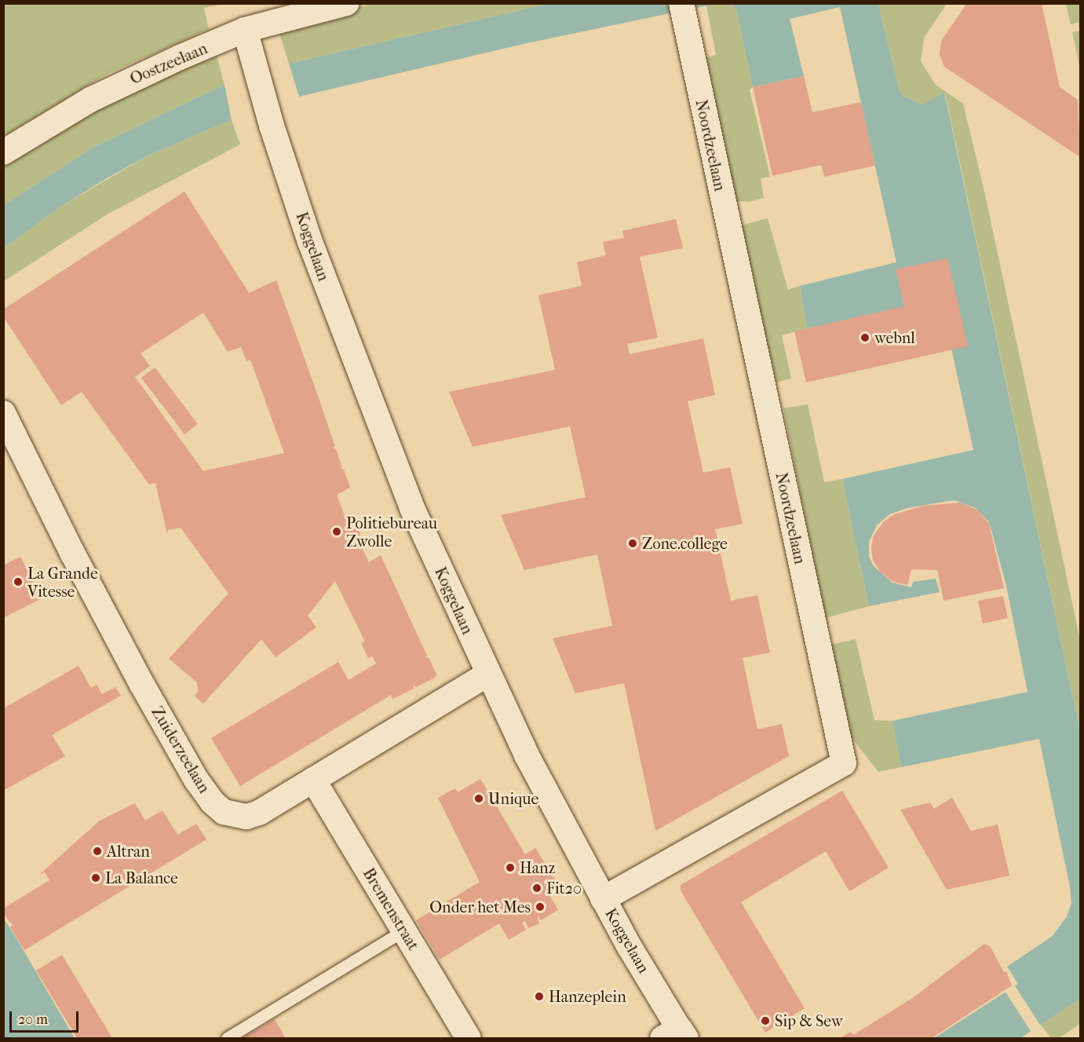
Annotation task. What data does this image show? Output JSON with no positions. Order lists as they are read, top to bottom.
{
  "streets": {
    "street": [
      "Oostzeelaan",
      "Noordzeelaan",
      "Koggelaan",
      "Zuiderzeelaan",
      "Bremenstraat"
    ]
  },
  "crossings": [
    ["Oostzeelaan", "Koggelaan"],
    ["Noordzeelaan", "Koggelaan"],
    ["Koggelaan", "Zuiderzeelaan"],
    ["Zuiderzeelaan", "Bremenstraat"]
  ],
  "places": [
    "webnl",
    "Politiebureau Zwolle",
    "Zone.college",
    "La Grande Vitesse",
    "Unique",
    "Altran",
    "Hanz",
    "La Balance",
    "Fit20",
    "Onder het Mes",
    "Hanzeplein",
    "Sip & Sew"
  ],
  "scale_bar": "20 m"
}
